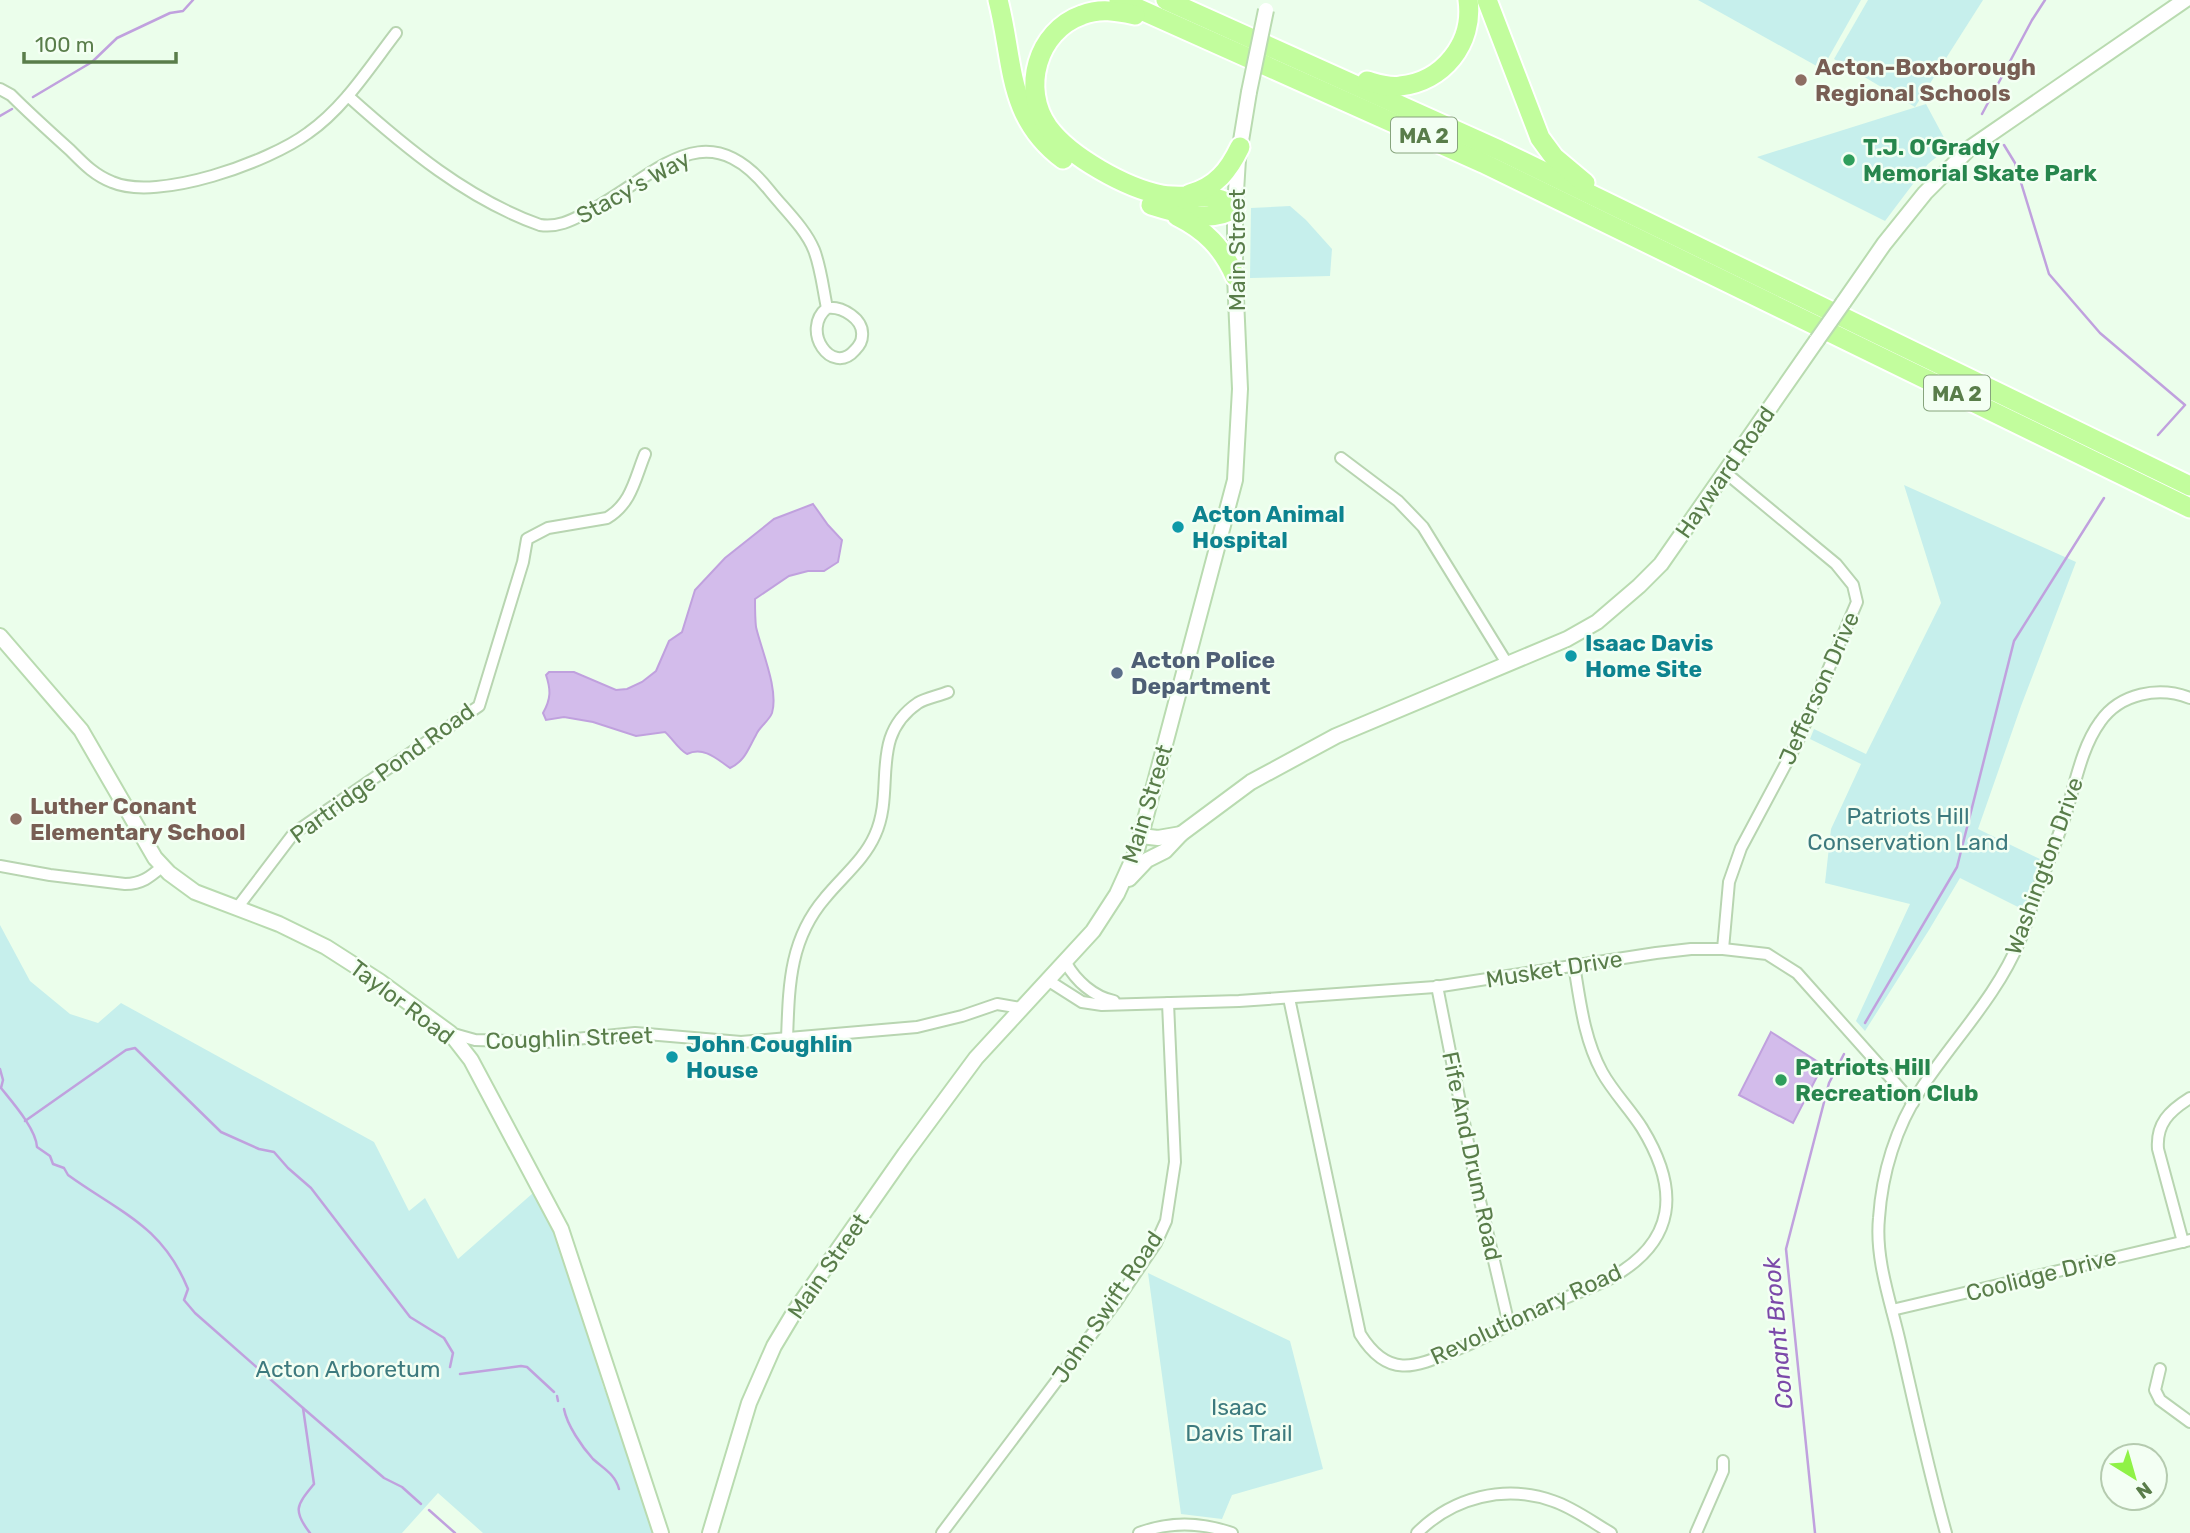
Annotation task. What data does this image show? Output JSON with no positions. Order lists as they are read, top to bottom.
{
  "streets": {
    "highway": ["MA 2"],
    "street": [
      "Stacy's Way",
      "Main Street",
      "Hayward Road",
      "Jefferson Drive",
      "Partridge Pond Road",
      "Washington Drive",
      "Musket Drive",
      "Taylor Road",
      "Coughlin Street",
      "Fife And Drum Road",
      "Coolidge Drive",
      "John Swift Road",
      "Revolutionary Road"
    ]
  },
  "crossings": [
    ["Main Street", "Hayward Road"],
    ["Main Street", "Musket Drive"],
    ["Main Street", "Coughlin Street"],
    ["Hayward Road", "Jefferson Drive"],
    ["Jefferson Drive", "Musket Drive"],
    ["Partridge Pond Road", "Taylor Road"],
    ["Washington Drive", "Musket Drive"],
    ["Washington Drive", "Coolidge Drive"],
    ["Musket Drive", "Fife And Drum Road"],
    ["Musket Drive", "John Swift Road"],
    ["Musket Drive", "Revolutionary Road"],
    ["Taylor Road", "Coughlin Street"],
    ["Fife And Drum Road", "Revolutionary Road"]
  ],
  "water": ["Conant Brook"],
  "parks": ["Patriots Hill Conservation Land", "Acton Arboretum", "Isaac Davis Trail"],
  "places": [
    "Acton-Boxborough Regional Schools",
    "T.J. O’Grady Memorial Skate Park",
    "Acton Animal Hospital",
    "Isaac Davis Home Site",
    "Acton Police Department",
    "Luther Conant Elementary School",
    "John Coughlin House",
    "Patriots Hill Recreation Club"
  ],
  "scale_bar": "100 m",
  "north": "bottom right"
}
